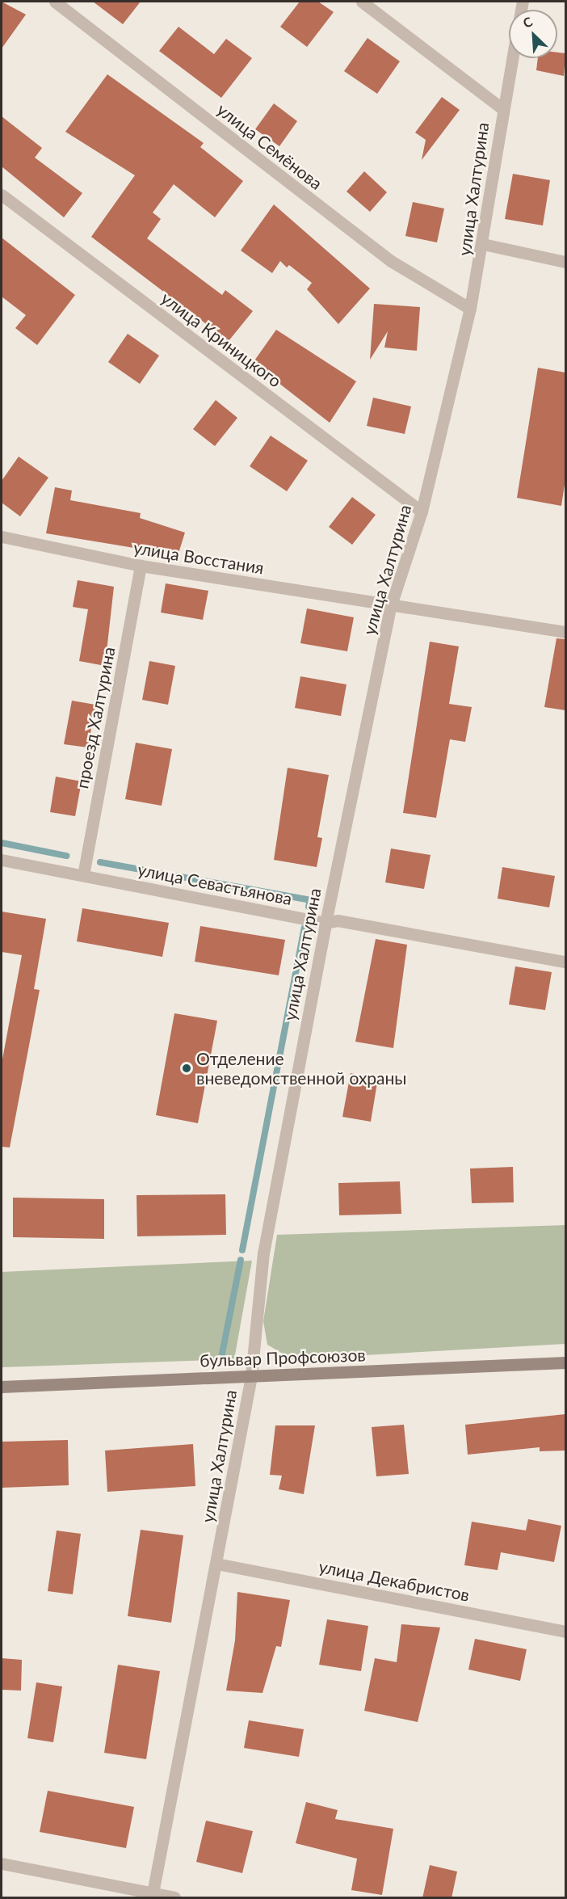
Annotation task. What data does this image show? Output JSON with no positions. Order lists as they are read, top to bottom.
{
  "streets": {
    "main road": ["бульвар Профсоюзов"],
    "street": [
      "улица Семёнова",
      "улица Халтурина",
      "улица Криницкого",
      "улица Восстания",
      "проезд Халтурина",
      "улица Севастьянова",
      "улица Декабристов"
    ]
  },
  "crossings": [
    ["улица Семёнова", "улица Халтурина"],
    ["улица Халтурина", "улица Криницкого"],
    ["улица Халтурина", "улица Восстания"],
    ["улица Халтурина", "улица Севастьянова"],
    ["улица Халтурина", "бульвар Профсоюзов"],
    ["улица Халтурина", "улица Декабристов"],
    ["улица Восстания", "проезд Халтурина"],
    ["проезд Халтурина", "улица Севастьянова"]
  ],
  "places": ["Отделение вневедомственной охраны"],
  "north": "top left"
}
